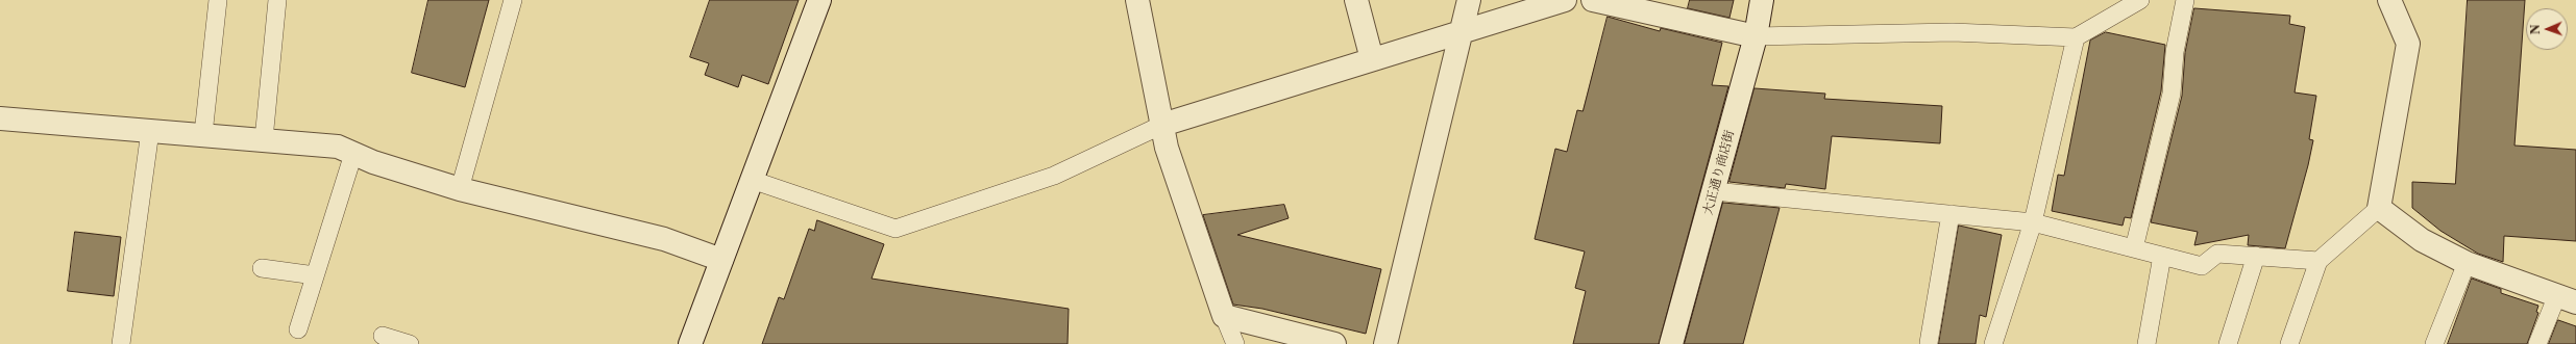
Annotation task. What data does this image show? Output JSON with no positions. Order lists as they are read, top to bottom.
{
  "streets": {
    "street": ["大正通り商店街"]
  },
  "north": "left"
}
